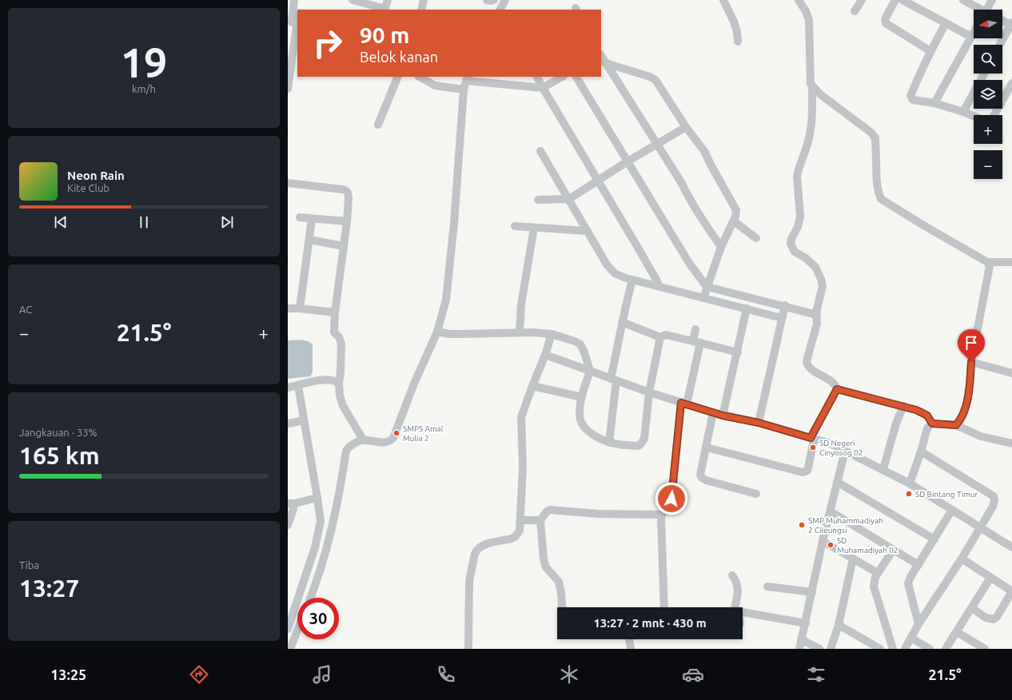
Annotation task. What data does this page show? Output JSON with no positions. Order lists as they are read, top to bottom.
{
  "places": [
    "SMPS Amal Mulia 2",
    "SD Negeri Cinyosog 02",
    "SD Bintang Timur",
    "SMP Muhammadiyah 2 Cileungsi",
    "SD Muhamadiyah 02"
  ],
  "north": "left",
  "page": {
    "tile": [
      ["19", "km/h"],
      "AC",
      ["Jangkauan · 33%", "165 km"],
      ["Tiba", "13:27"]
    ],
    "map_buttons": ["+", "−"],
    "turn": ["90 m", "Belok kanan"],
    "song": ["Neon Rain", "Kite Club"],
    "heat": ["−", "21.5°", "+"],
    "limit": "30",
    "trip": "13:27 · 2 mnt · 430 m",
    "tabs": ["13:25", "21.5°"]
  }
}
